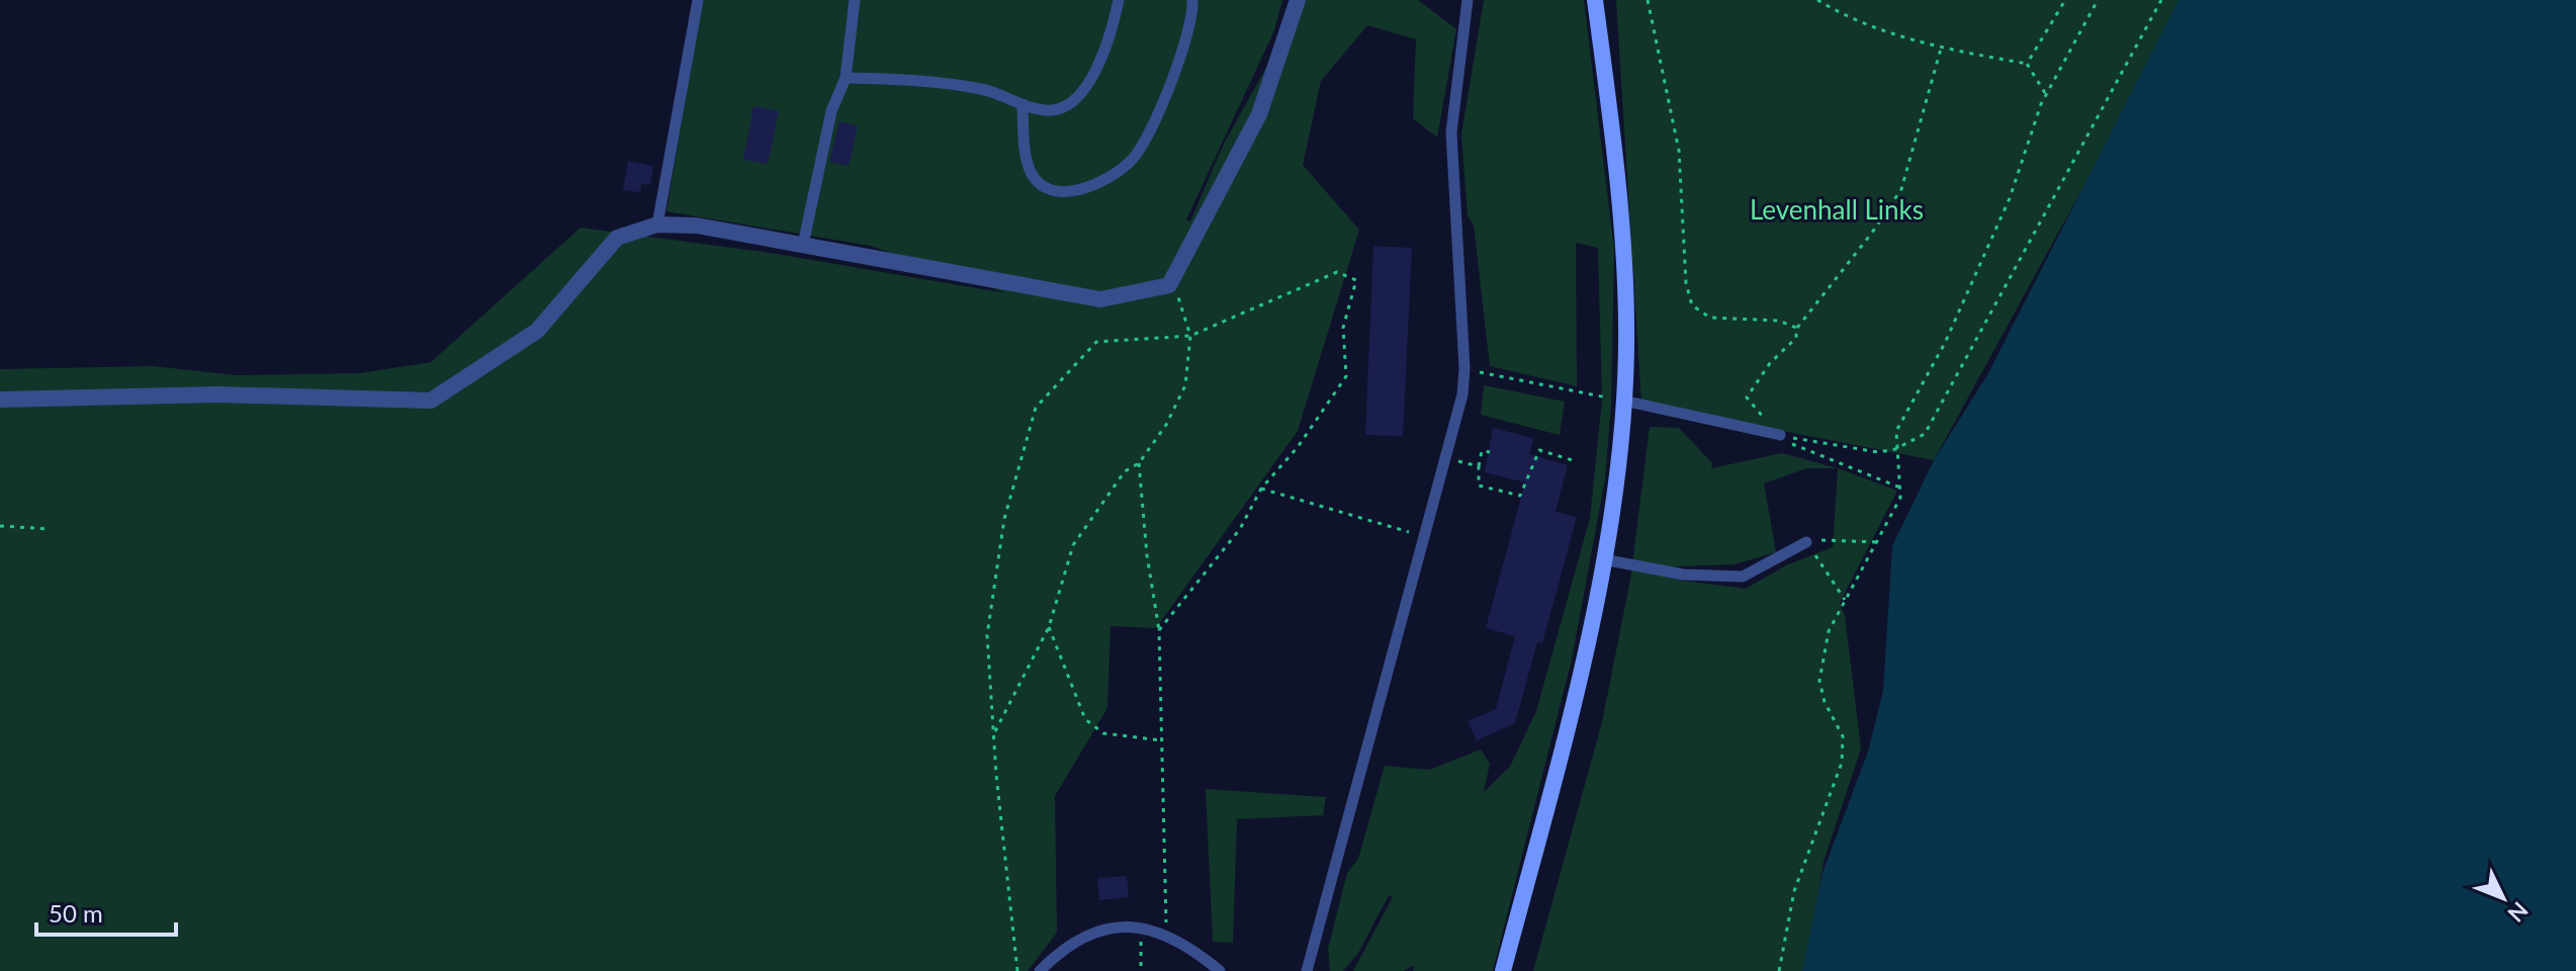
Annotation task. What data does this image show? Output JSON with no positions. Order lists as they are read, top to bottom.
{
  "parks": ["Levenhall Links"],
  "scale_bar": "50 m",
  "north": "bottom right"
}
